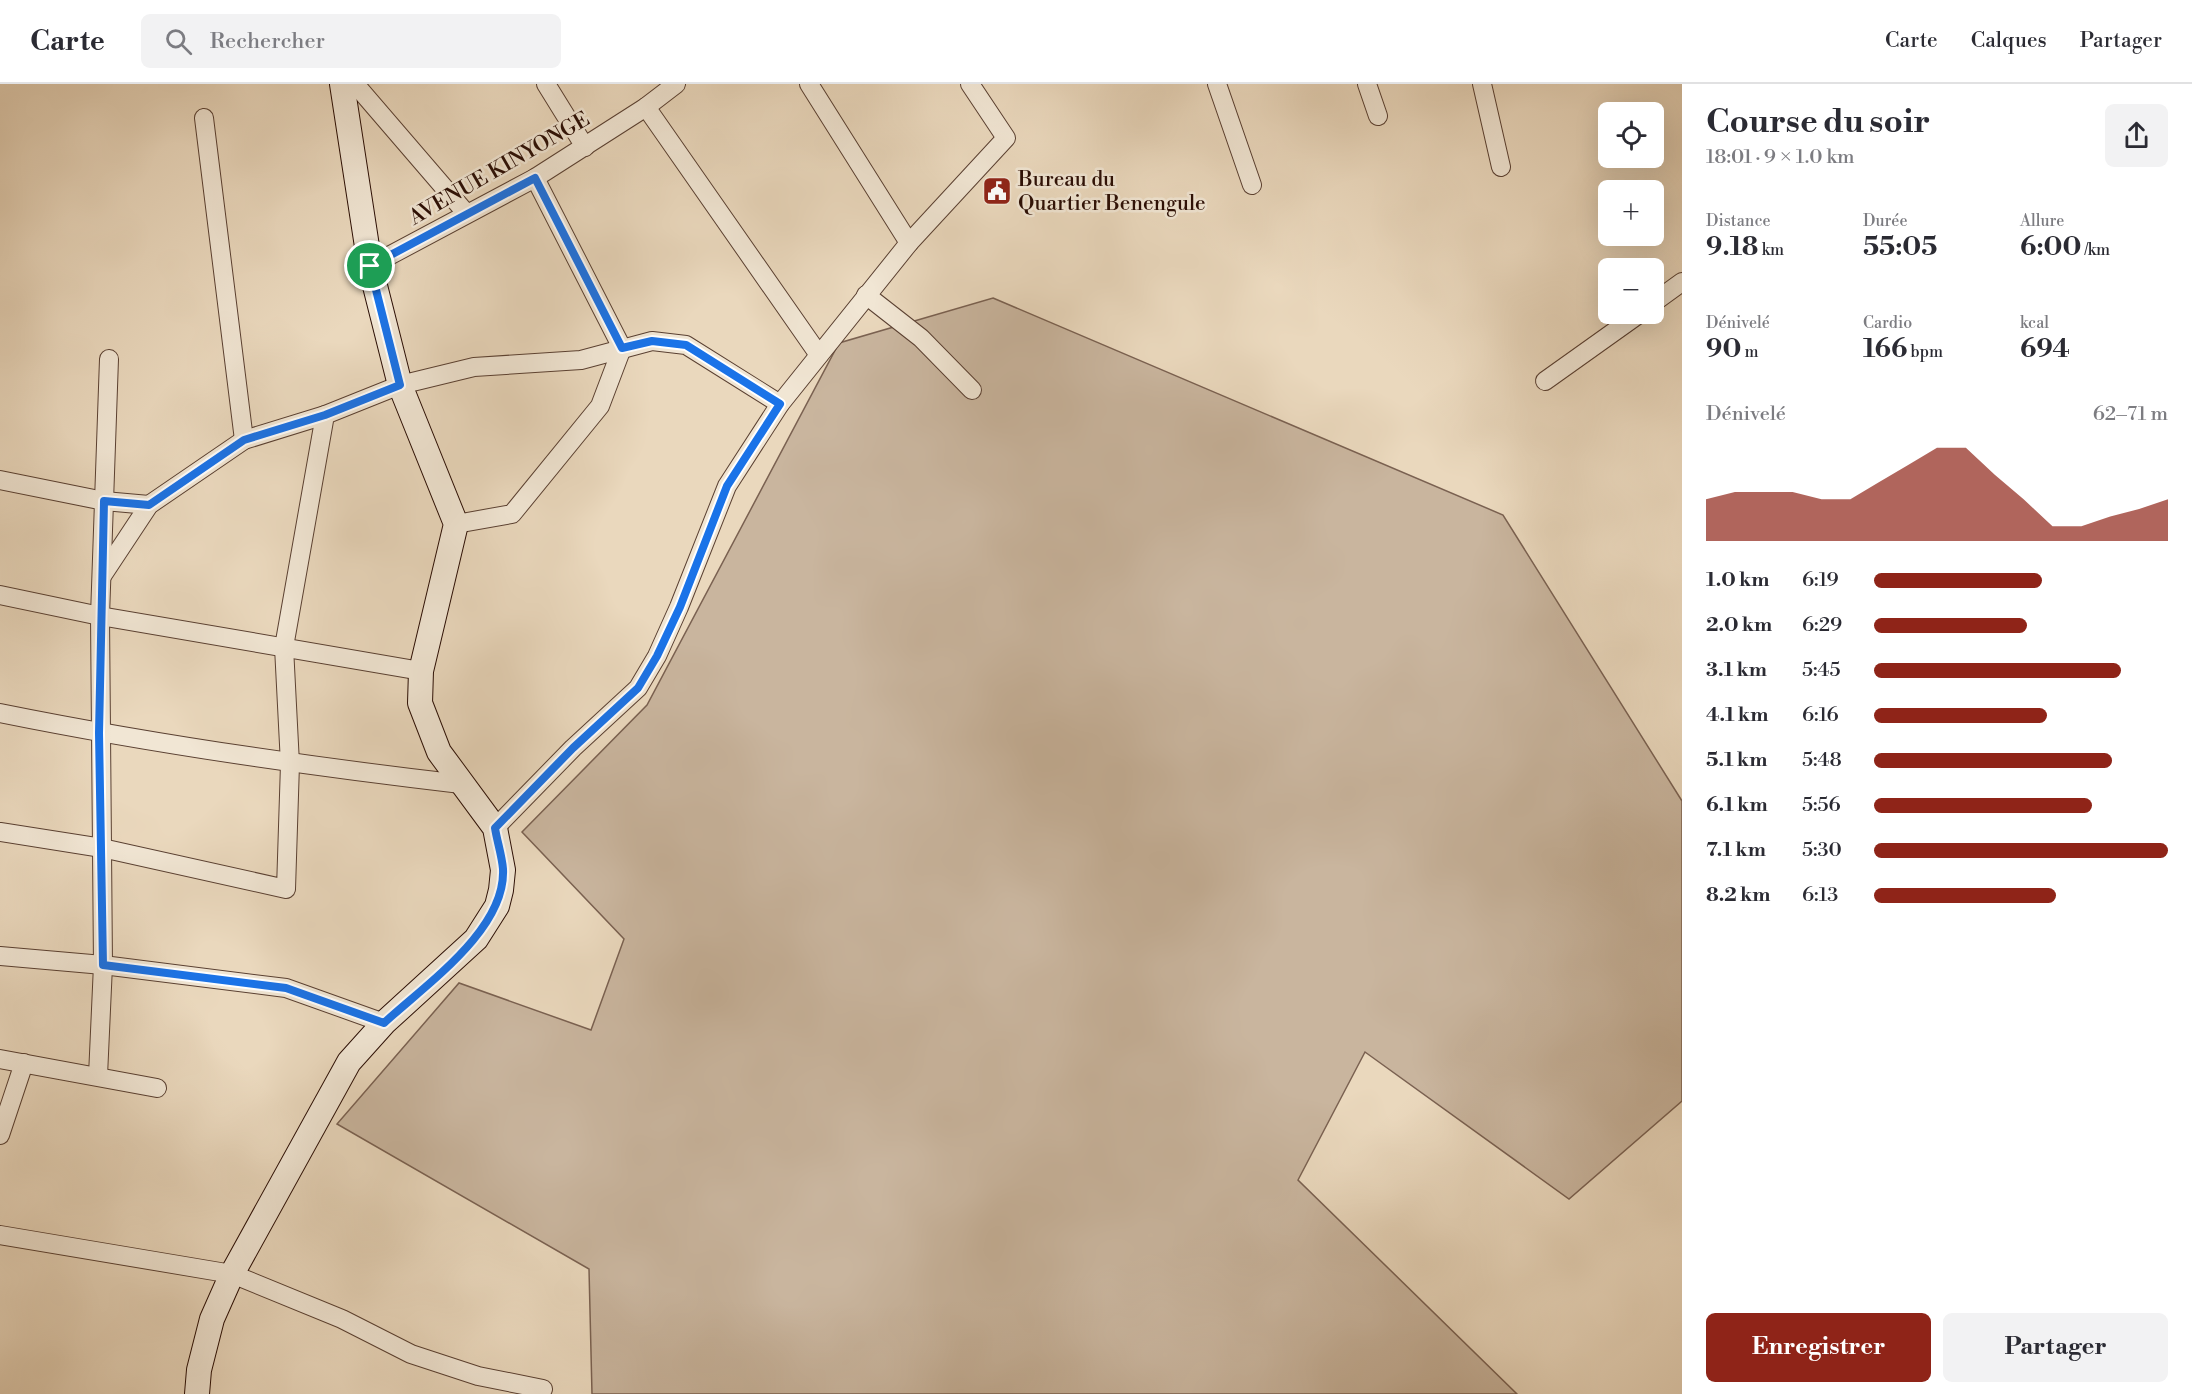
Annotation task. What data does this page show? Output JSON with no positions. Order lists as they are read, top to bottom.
{
  "streets": {
    "street": ["AVENUE KINYONGE"]
  },
  "places": {
    "public building": ["Bureau du Quartier Benengule"]
  },
  "page": {
    "header": "Carte",
    "search": "Rechercher",
    "nav": ["Carte", "Calques", "Partager"],
    "heading": ["Course du soir", "18:01 · 9 × 1.0 km"],
    "map_buttons": ["+", "−"],
    "stats": [
      ["Distance", "9.18 km"],
      ["Durée", "55:05"],
      ["Allure", "6:00 /km"],
      ["Dénivelé", "90 m"],
      ["Cardio", "166 bpm"],
      ["kcal", "694"]
    ],
    "chart": ["Dénivelé", "62–71 m"],
    "list": [
      {
        "name": "1.0 km",
        "note": "6:19"
      },
      {
        "name": "2.0 km",
        "note": "6:29"
      },
      {
        "name": "3.1 km",
        "note": "5:45"
      },
      {
        "name": "4.1 km",
        "note": "6:16"
      },
      {
        "name": "5.1 km",
        "note": "5:48"
      },
      {
        "name": "6.1 km",
        "note": "5:56"
      },
      {
        "name": "7.1 km",
        "note": "5:30"
      },
      {
        "name": "8.2 km",
        "note": "6:13"
      }
    ],
    "buttons": ["Enregistrer", "Partager"]
  }
}
